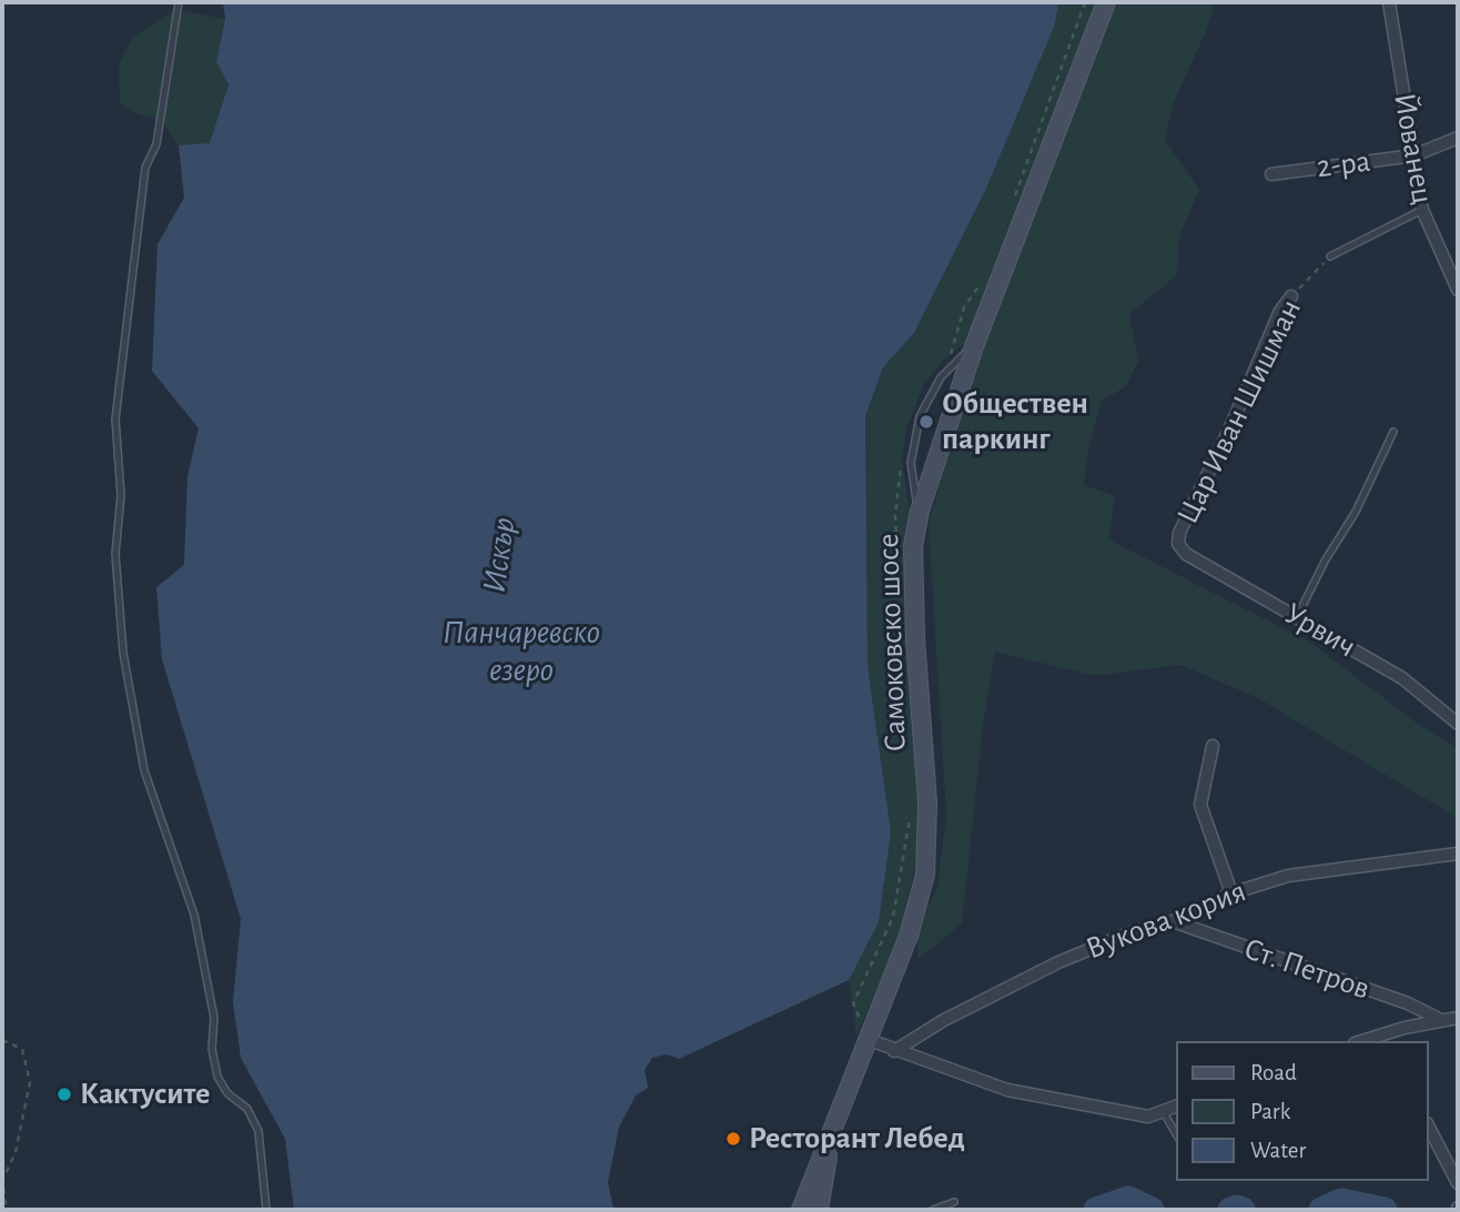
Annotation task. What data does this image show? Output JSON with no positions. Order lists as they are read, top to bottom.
{
  "streets": {
    "main road": ["Самоковско шосе"],
    "street": [
      "Йованец",
      "2-ра",
      "Цар Иван Шишман",
      "Урвич",
      "Вукова кория",
      "Ст. Петров"
    ]
  },
  "crossings": [
    ["Йованец", "2-ра"],
    ["Цар Иван Шишман", "Урвич"],
    ["Вукова кория", "Ст. Петров"]
  ],
  "water": ["Искър", "Панчаревско езеро"],
  "places": ["Обществен паркинг", "Кактусите", "Ресторант Лебед"],
  "legend": ["Road", "Park", "Water"]
}
